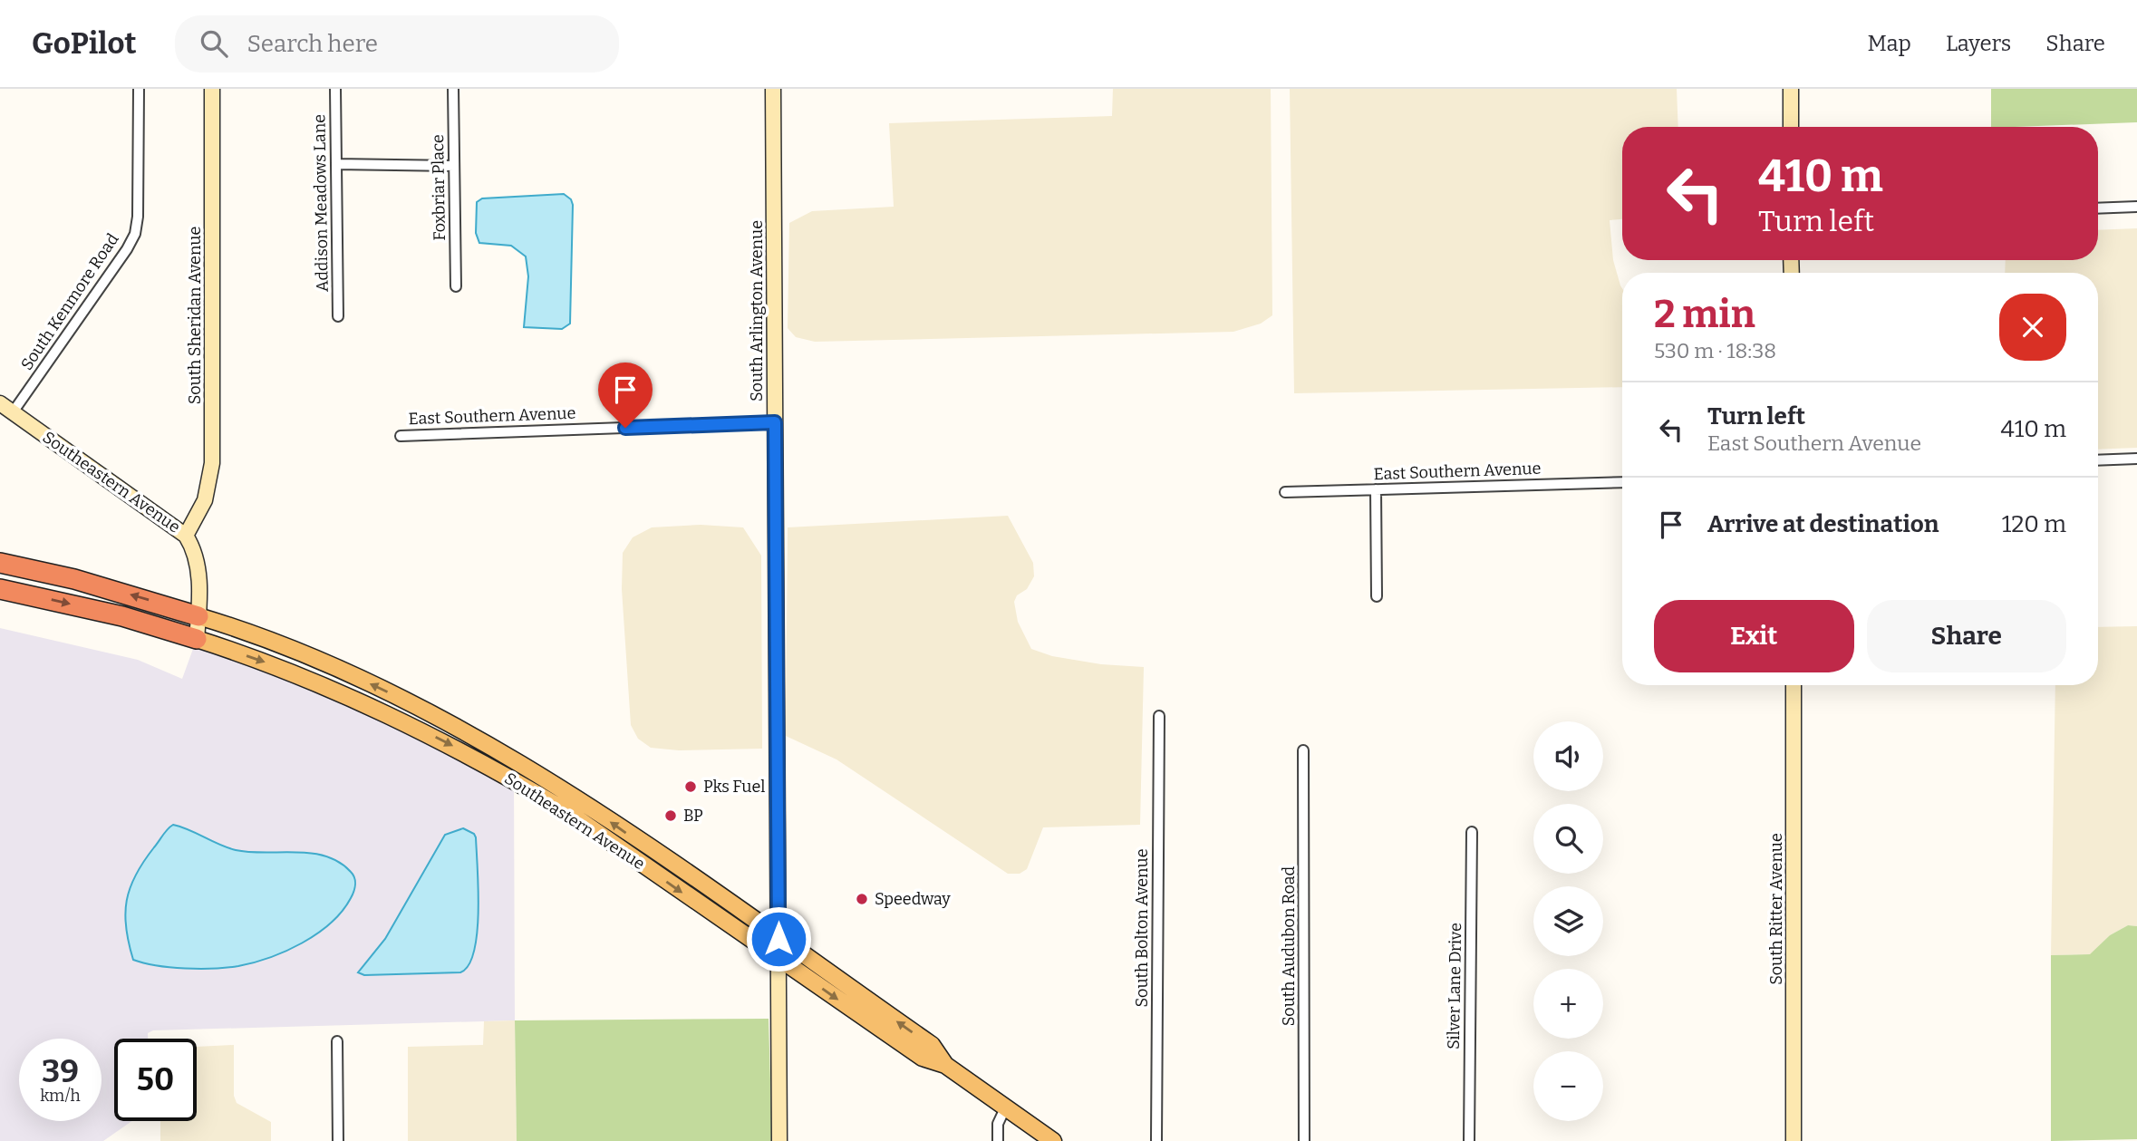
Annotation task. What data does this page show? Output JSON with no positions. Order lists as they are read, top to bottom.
{
  "streets": {
    "main road": ["Southeastern Avenue"],
    "street": [
      "Foxbriar Place",
      "Addison Meadows Lane",
      "South Kenmore Road",
      "South Arlington Avenue",
      "South Sheridan Avenue",
      "East Southern Avenue",
      "South Ritter Avenue",
      "South Bolton Avenue",
      "South Audubon Road",
      "Silver Lane Drive"
    ]
  },
  "crossings": [
    ["South Kenmore Road", "Southeastern Avenue"],
    ["South Arlington Avenue", "East Southern Avenue"],
    ["South Arlington Avenue", "Southeastern Avenue"],
    ["South Sheridan Avenue", "Southeastern Avenue"]
  ],
  "places": ["Pks Fuel", "BP", "Speedway"],
  "page": {
    "header": "GoPilot",
    "search": "Search here",
    "nav": ["Map", "Layers", "Share"],
    "turn": ["410 m", "Turn left"],
    "heading": ["2 min", "530 m · 18:38"],
    "list": [
      {
        "name": "Turn left",
        "note": "East Southern Avenue",
        "value": "410 m"
      },
      {
        "name": "Arrive at destination",
        "value": "120 m"
      }
    ],
    "buttons": ["Exit", "Share"],
    "map_buttons": ["+", "−"],
    "speed": "39 km/h",
    "limit": "50"
  }
}
